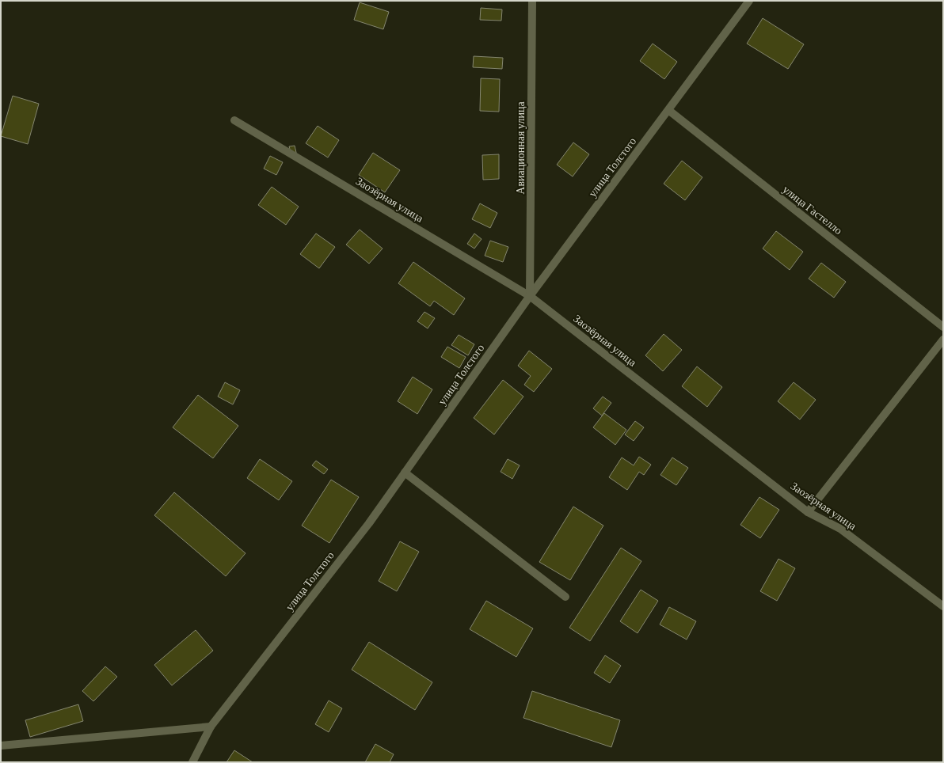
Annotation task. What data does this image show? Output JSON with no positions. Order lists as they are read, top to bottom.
{
  "streets": {
    "street": [
      "Авиационная улица",
      "улица Толстого",
      "Заозёрная улица",
      "улица Гастелло"
    ]
  },
  "crossings": [
    ["Авиационная улица", "улица Толстого"],
    ["Авиационная улица", "Заозёрная улица"],
    ["улица Толстого", "Заозёрная улица"],
    ["улица Толстого", "улица Гастелло"]
  ]
}
